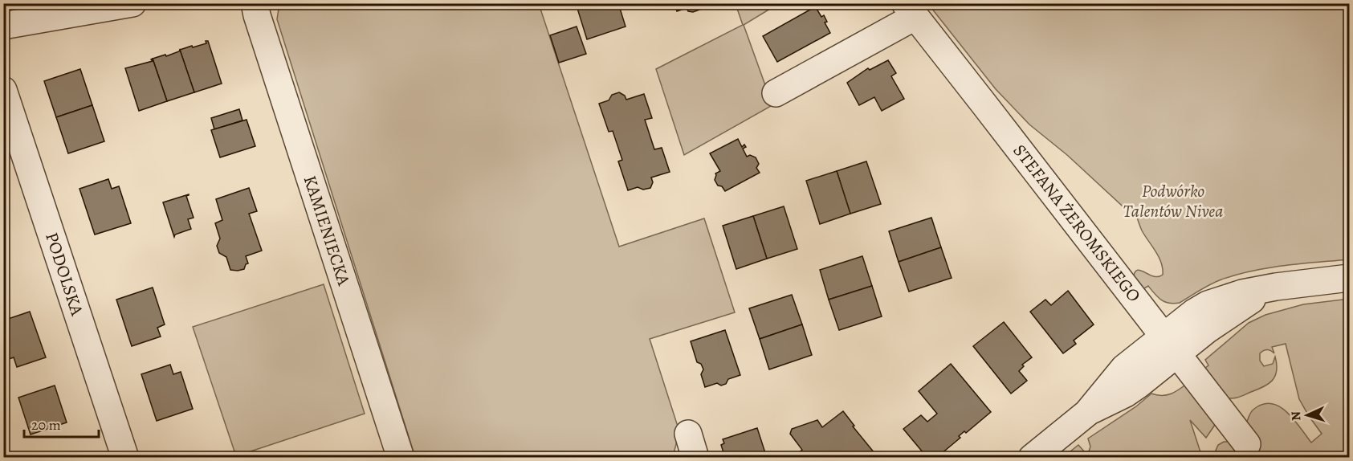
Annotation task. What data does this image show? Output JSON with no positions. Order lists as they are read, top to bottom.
{
  "streets": {
    "street": ["STEFANA ŻEROMSKIEGO", "KAMIENIECKA", "PODOLSKA"]
  },
  "parks": ["Podwórko Talentów Nivea"],
  "scale_bar": "20 m",
  "north": "left"
}
